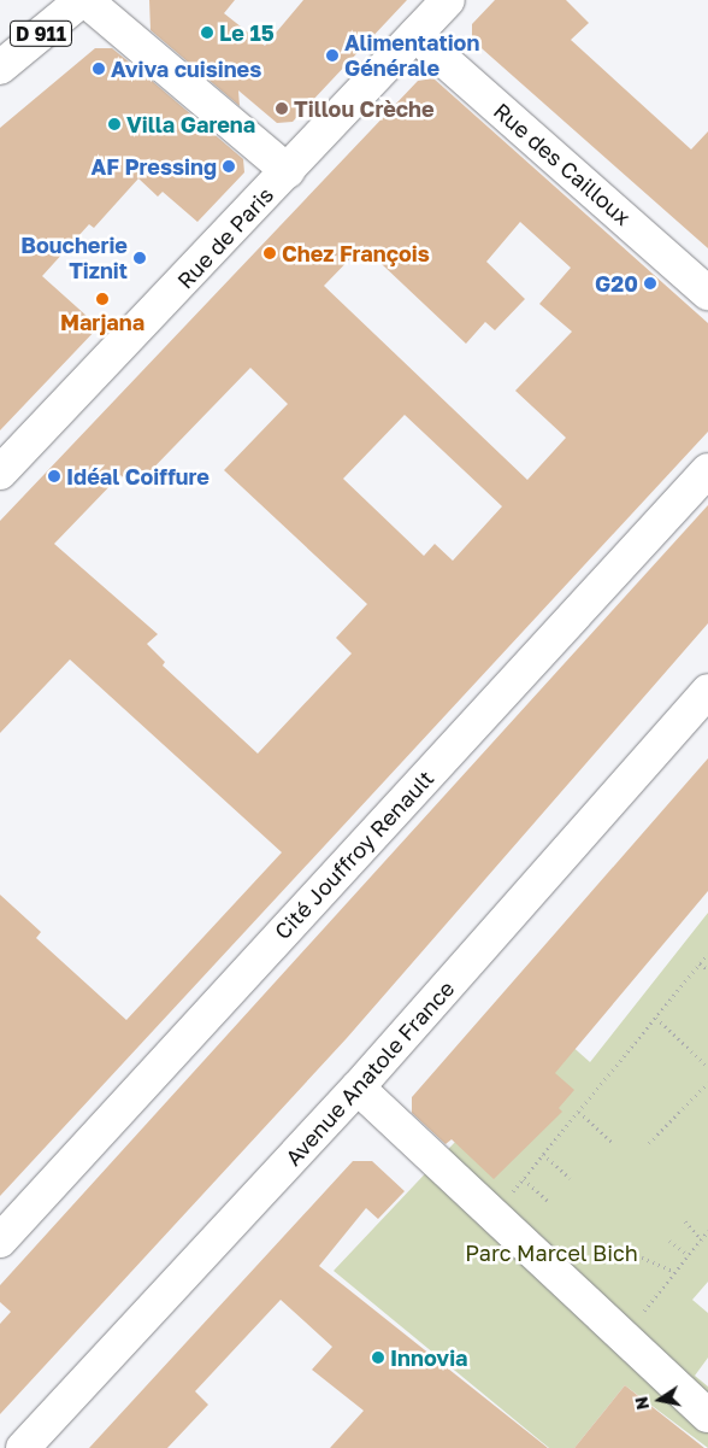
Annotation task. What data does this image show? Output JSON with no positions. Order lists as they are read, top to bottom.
{
  "streets": {
    "street": [
      "D 911",
      "Rue des Cailloux",
      "Rue de Paris",
      "Cité Jouffroy Renault",
      "Avenue Anatole France"
    ]
  },
  "crossings": [
    ["Rue des Cailloux", "Rue de Paris"]
  ],
  "parks": ["Parc Marcel Bich"],
  "places": [
    "Le 15",
    "Alimentation Générale",
    "Aviva cuisines",
    "Tillou Crèche",
    "Villa Garena",
    "AF Pressing",
    "Chez François",
    "Boucherie Tiznit",
    "G20",
    "Marjana",
    "Idéal Coiffure",
    "Innovia"
  ],
  "north": "left"
}
